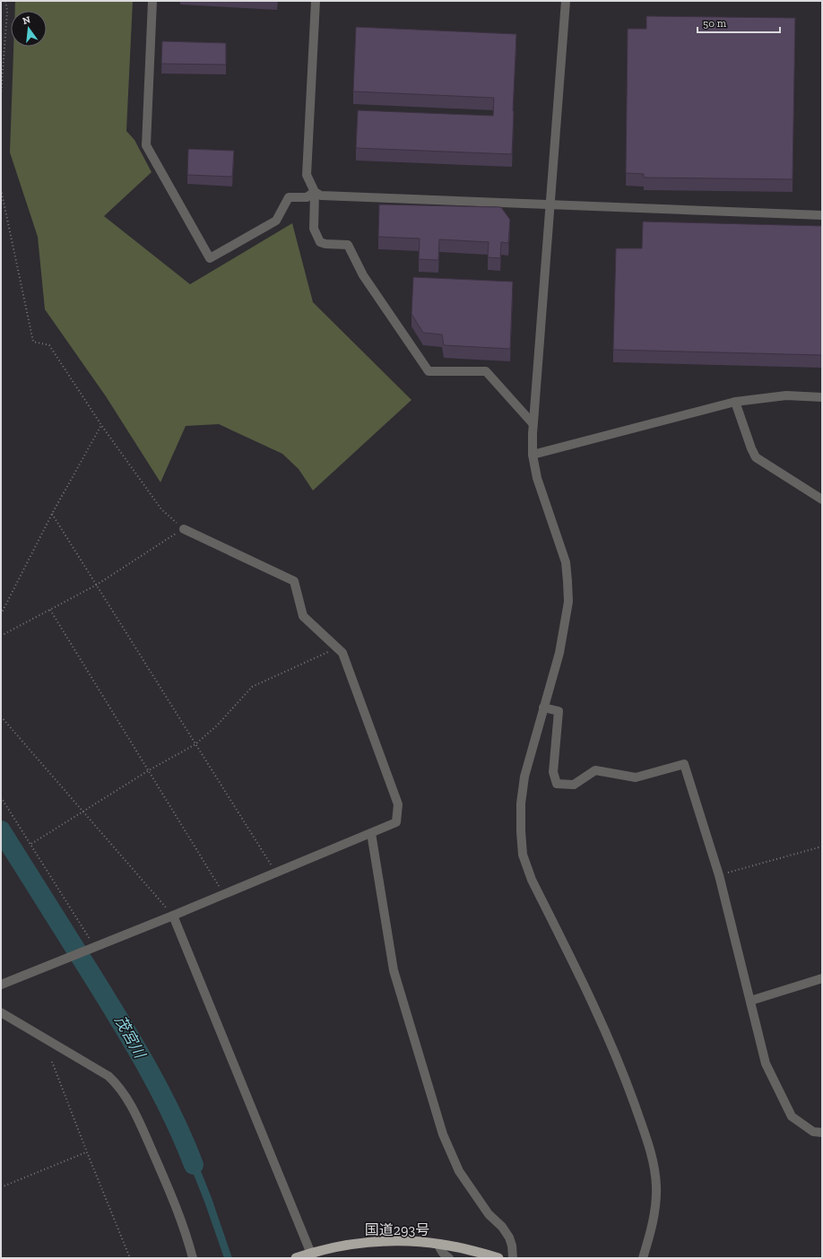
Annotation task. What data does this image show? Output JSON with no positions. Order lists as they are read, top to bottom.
{
  "streets": {
    "highway": ["国道293号"]
  },
  "water": ["茂宮川"],
  "scale_bar": "50 m",
  "north": "top"
}
